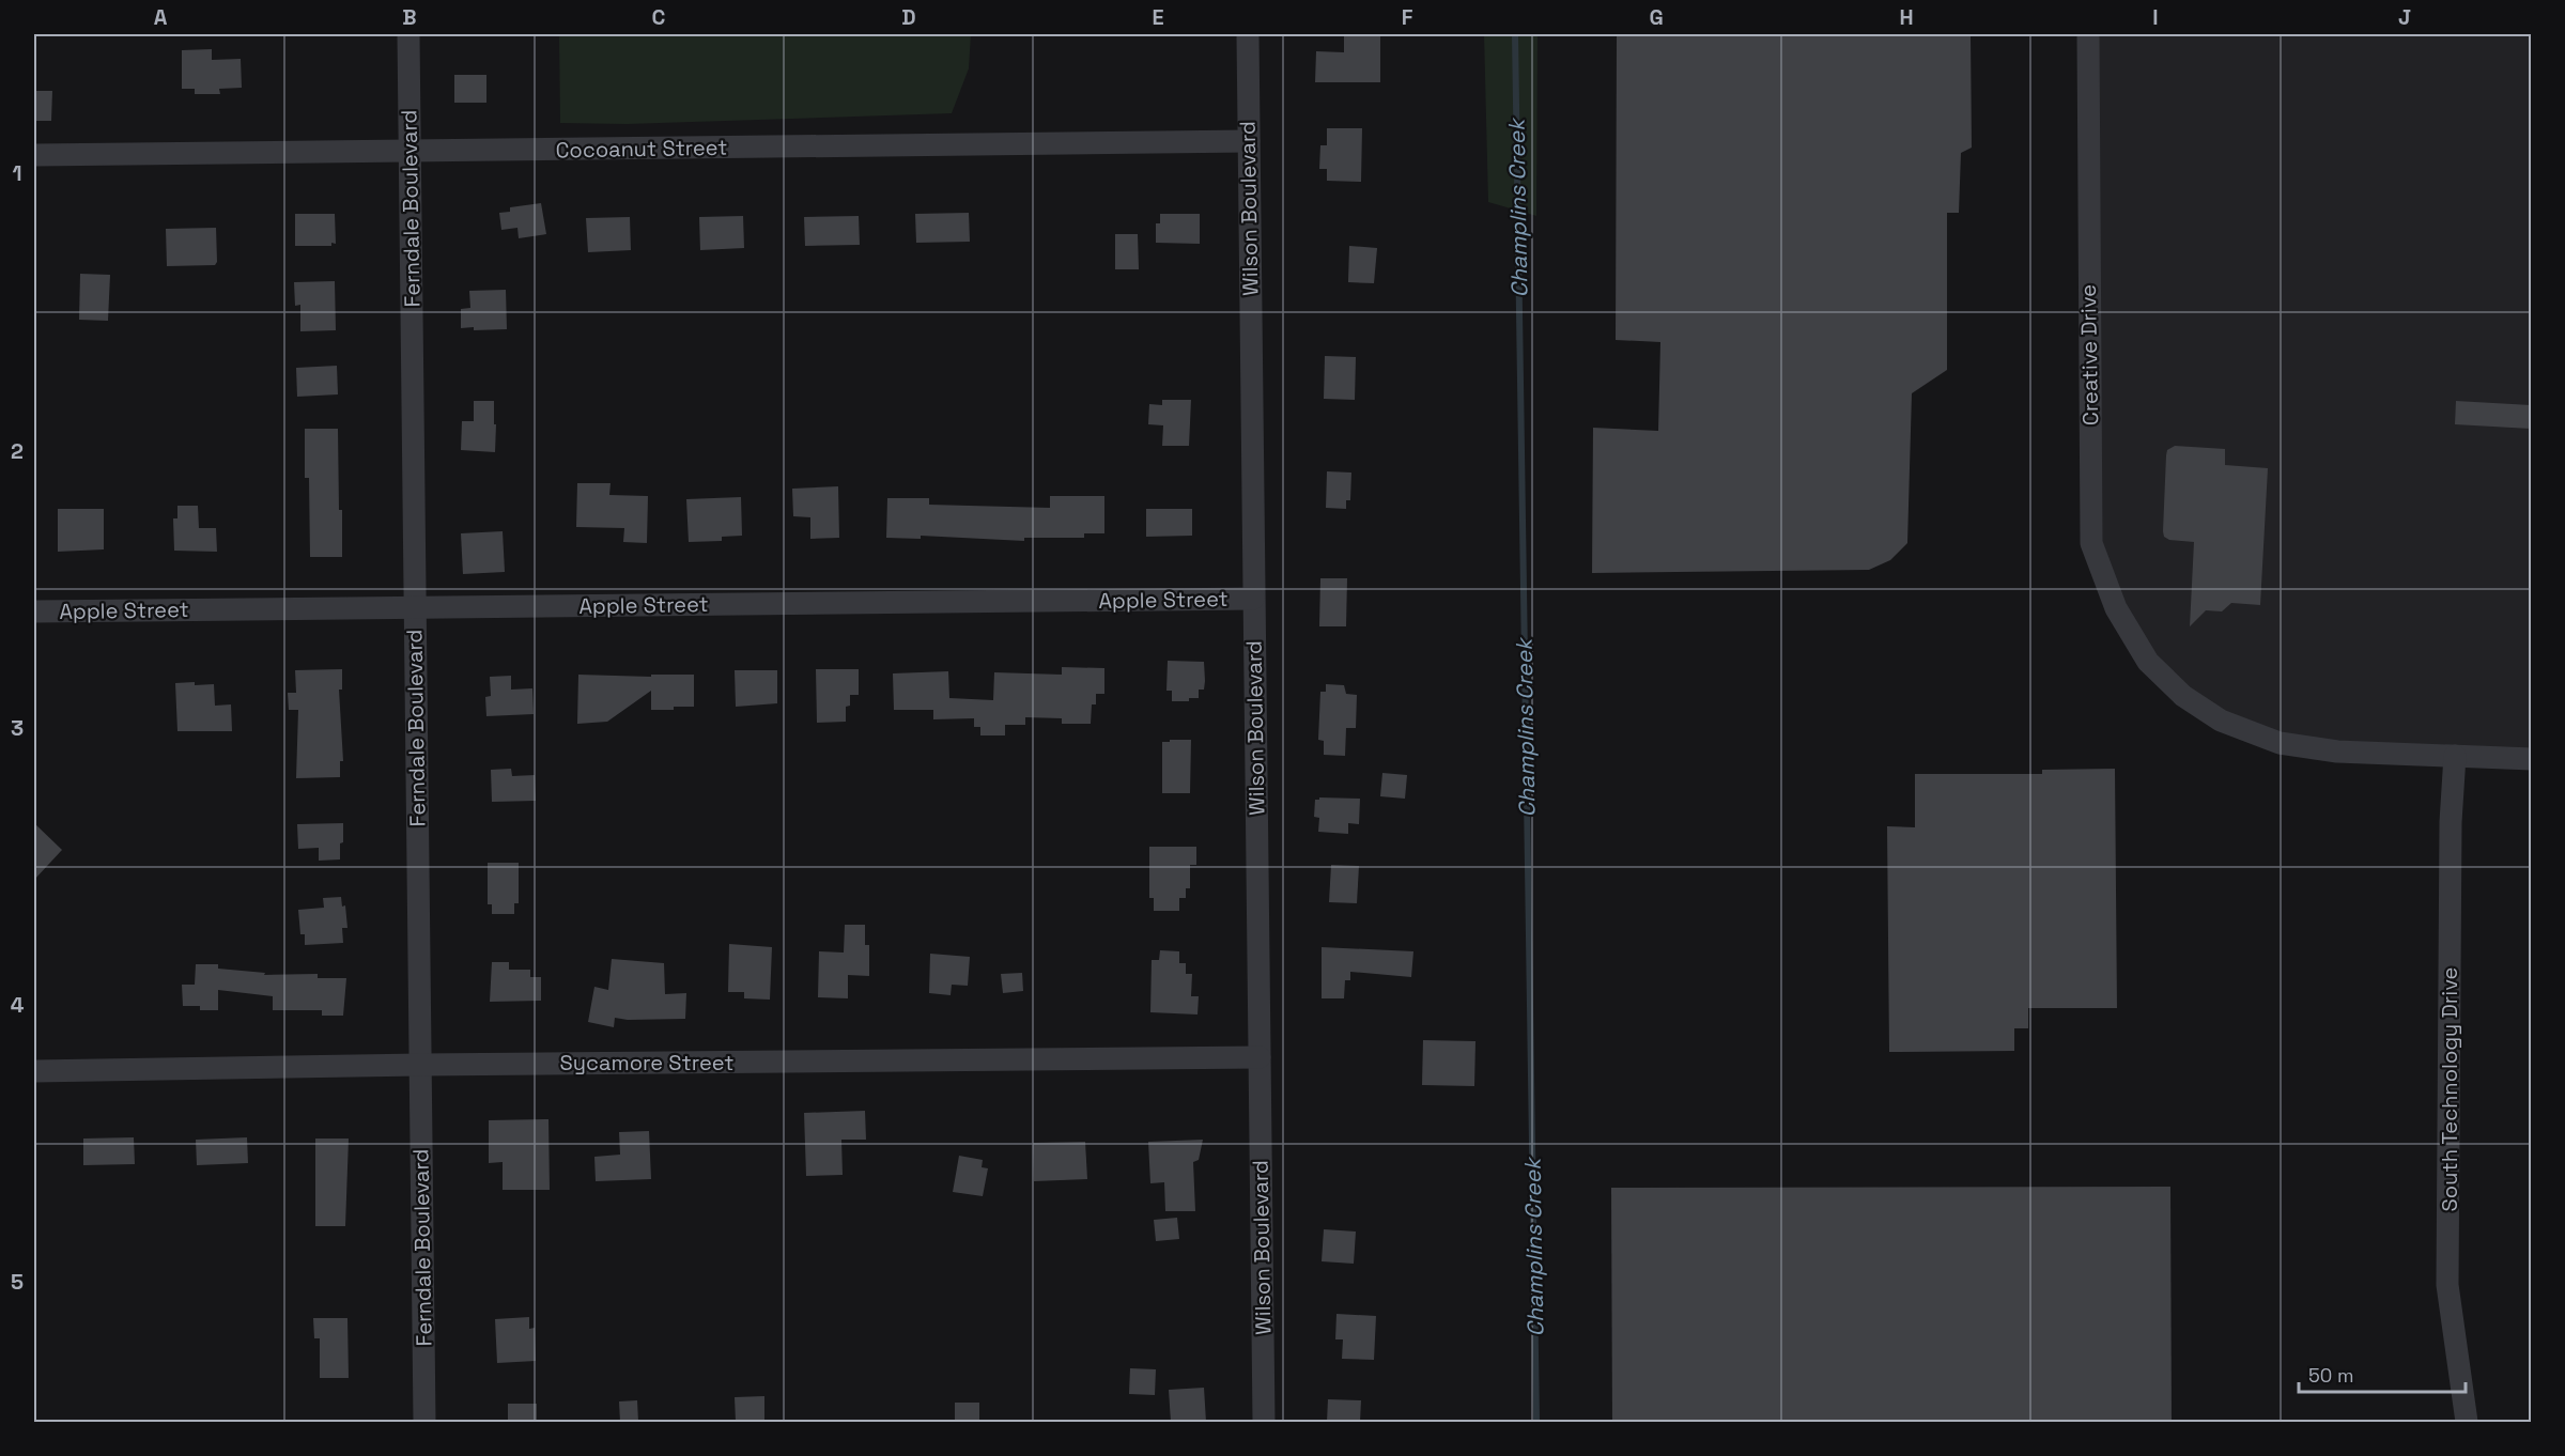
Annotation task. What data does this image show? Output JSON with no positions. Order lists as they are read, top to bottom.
{
  "streets": {
    "street": [
      "Cocoanut Street",
      "Ferndale Boulevard",
      "Wilson Boulevard",
      "Creative Drive",
      "Apple Street",
      "Sycamore Street",
      "South Technology Drive"
    ]
  },
  "crossings": [
    ["Cocoanut Street", "Ferndale Boulevard"],
    ["Cocoanut Street", "Wilson Boulevard"],
    ["Ferndale Boulevard", "Apple Street"],
    ["Ferndale Boulevard", "Sycamore Street"],
    ["Wilson Boulevard", "Apple Street"],
    ["Wilson Boulevard", "Sycamore Street"],
    ["Creative Drive", "South Technology Drive"]
  ],
  "water": ["Champlins Creek"],
  "scale_bar": "50 m",
  "grid": {
    "columns": [
      "A",
      "B",
      "C",
      "D",
      "E",
      "F",
      "G",
      "H",
      "I",
      "J"
    ],
    "rows": [
      "1",
      "2",
      "3",
      "4",
      "5"
    ]
  }
}
